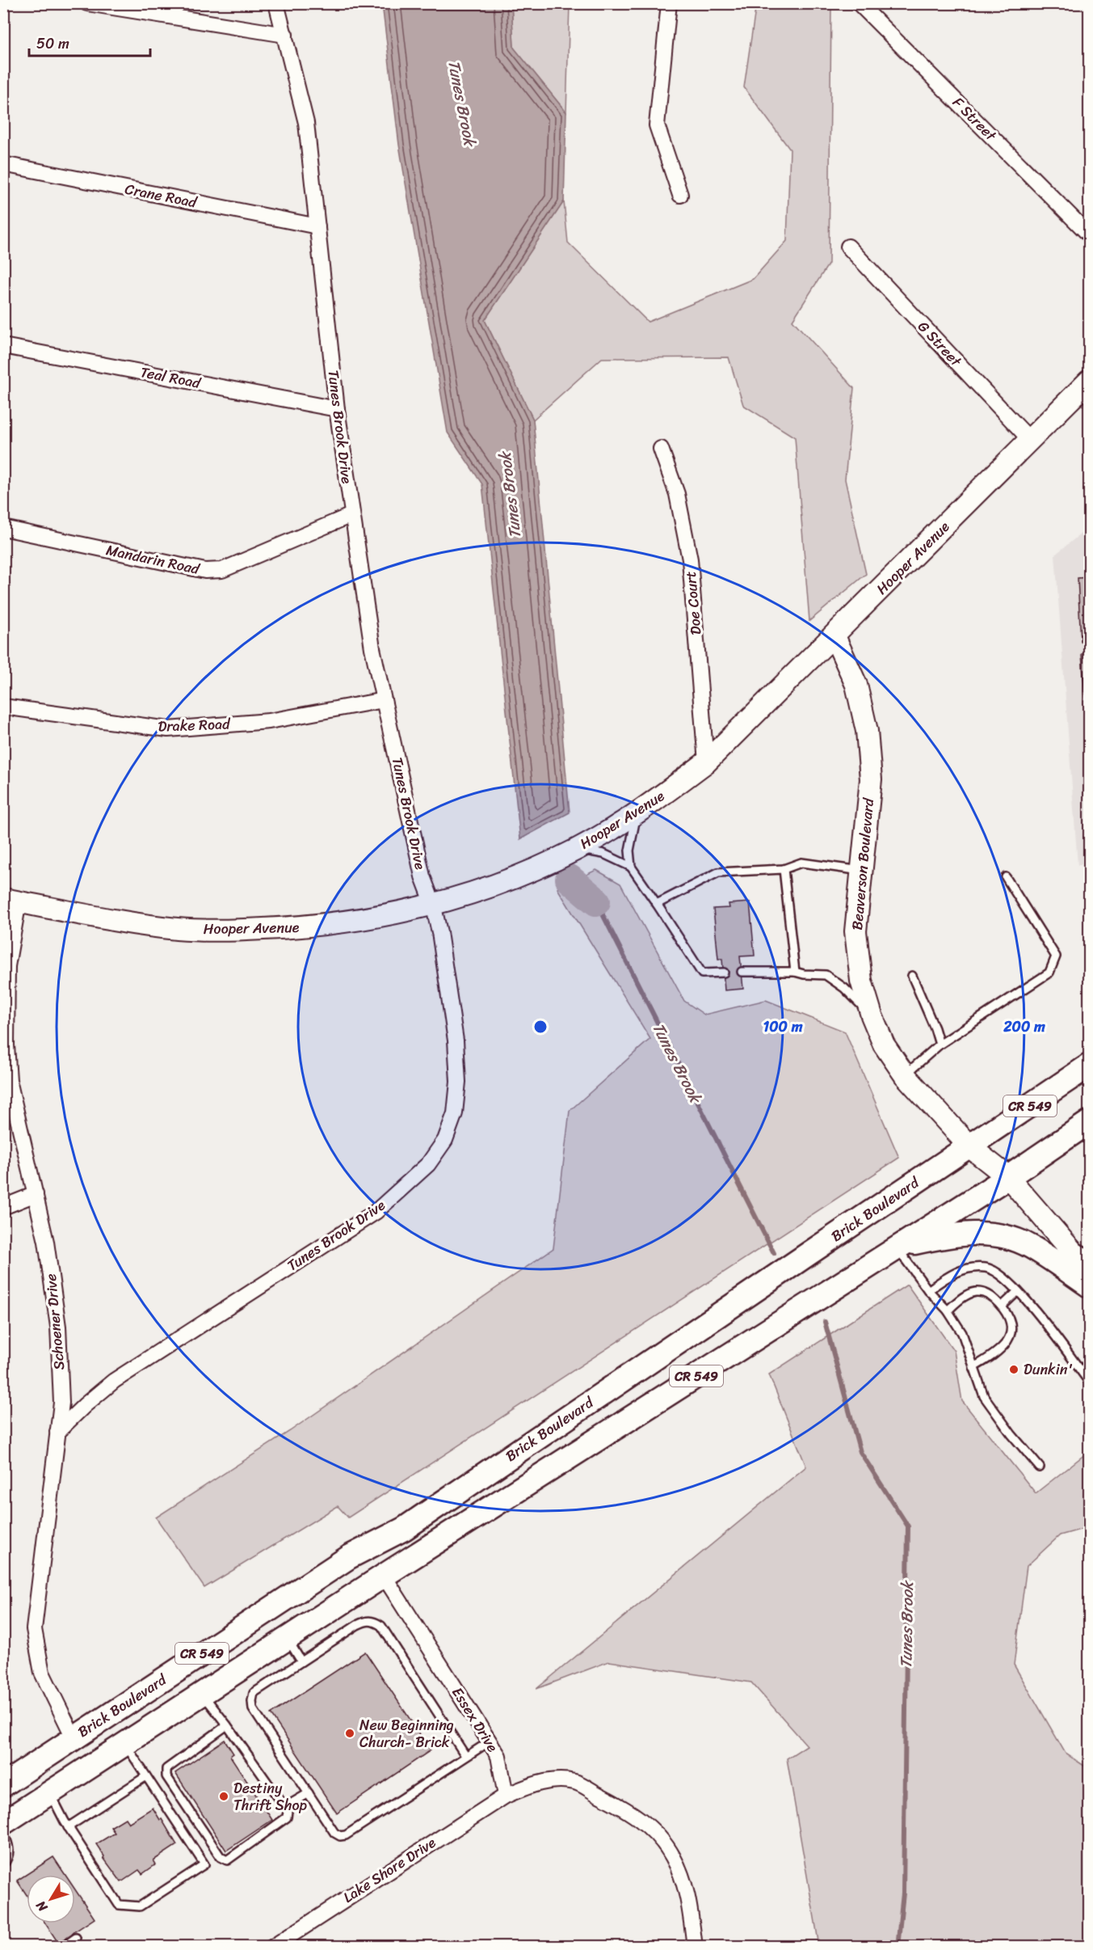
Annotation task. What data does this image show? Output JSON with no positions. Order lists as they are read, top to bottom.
{
  "streets": {
    "main road": [
      "Hooper Avenue",
      "Beaverson Boulevard",
      "CR 549",
      "Brick Boulevard"
    ],
    "street": [
      "F Street",
      "Crane Road",
      "G Street",
      "Teal Road",
      "Tunes Brook Drive",
      "Mandarin Road",
      "Doe Court",
      "Drake Road",
      "Schoener Drive",
      "Essex Drive",
      "Lake Shore Drive"
    ]
  },
  "crossings": [
    ["Crane Road", "Tunes Brook Drive"],
    ["G Street", "Hooper Avenue"],
    ["Teal Road", "Tunes Brook Drive"],
    ["Tunes Brook Drive", "Hooper Avenue"],
    ["Tunes Brook Drive", "Mandarin Road"],
    ["Tunes Brook Drive", "Drake Road"],
    ["Tunes Brook Drive", "Schoener Drive"],
    ["Hooper Avenue", "Doe Court"],
    ["Hooper Avenue", "Beaverson Boulevard"],
    ["Hooper Avenue", "Schoener Drive"],
    ["Beaverson Boulevard", "CR 549"],
    ["Beaverson Boulevard", "Brick Boulevard"],
    ["CR 549", "Essex Drive"],
    ["Brick Boulevard", "Schoener Drive"],
    ["Essex Drive", "Lake Shore Drive"]
  ],
  "water": ["Tunes Brook"],
  "places": ["Dunkin'", "New Beginning Church- Brick", "Destiny Thrift Shop"],
  "scale_bar": "50 m",
  "north": "bottom left",
  "rings": ["100 m", "200 m"]
}
